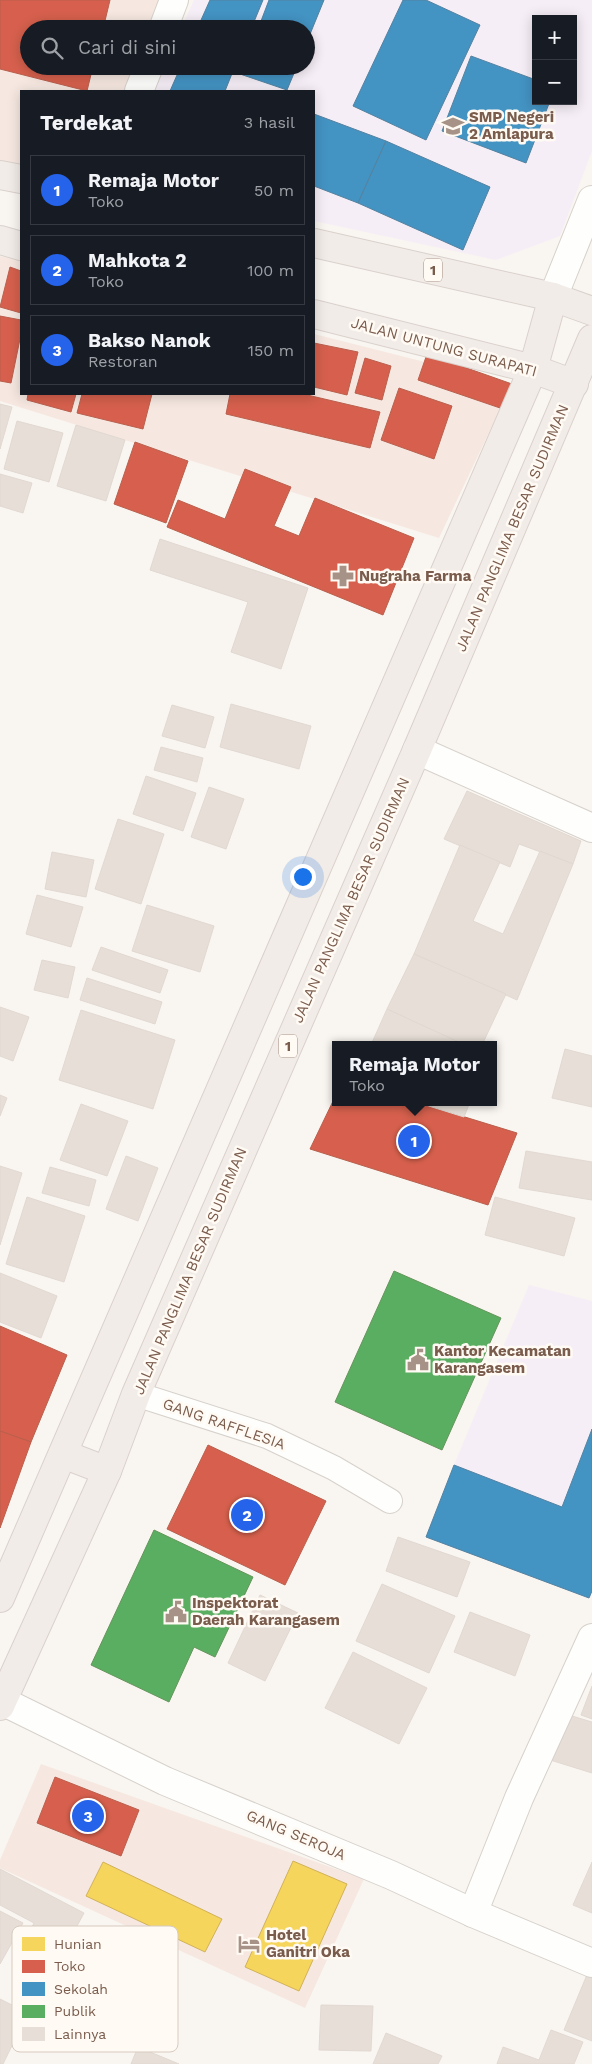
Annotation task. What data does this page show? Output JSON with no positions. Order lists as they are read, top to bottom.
{
  "streets": {
    "highway": ["1", "JALAN UNTUNG SURAPATI", "JALAN PANGLIMA BESAR SUDIRMAN"],
    "street": ["GANG SEROJA"],
    "lane": ["GANG RAFFLESIA"]
  },
  "crossings": [
    ["JALAN UNTUNG SURAPATI", "JALAN PANGLIMA BESAR SUDIRMAN"],
    ["JALAN PANGLIMA BESAR SUDIRMAN", "GANG RAFFLESIA"],
    ["JALAN PANGLIMA BESAR SUDIRMAN", "GANG SEROJA"]
  ],
  "places": {
    "school or university": ["SMP Negeri 2 Amlapura"],
    "pharmacy": ["Nugraha Farma"],
    "public building": ["Kantor Kecamatan Karangasem", "Inspektorat Daerah Karangasem"],
    "hotel": ["Hotel Ganitri Oka"]
  },
  "legend": [
    "Hunian",
    "Toko",
    "Sekolah",
    "Publik",
    "Lainnya"
  ],
  "page": {
    "map_buttons": ["+", "−"],
    "search": "Cari di sini",
    "heading": ["Terdekat", "3 hasil"],
    "list": [
      {
        "mark": "1",
        "name": "Remaja Motor",
        "note": "Toko",
        "value": "50 m"
      },
      {
        "mark": "2",
        "name": "Mahkota 2",
        "note": "Toko",
        "value": "100 m"
      },
      {
        "mark": "3",
        "name": "Bakso Nanok",
        "note": "Restoran",
        "value": "150 m"
      }
    ],
    "popup": ["Remaja Motor", "Toko"],
    "pins": ["1", "2", "3"]
  }
}
